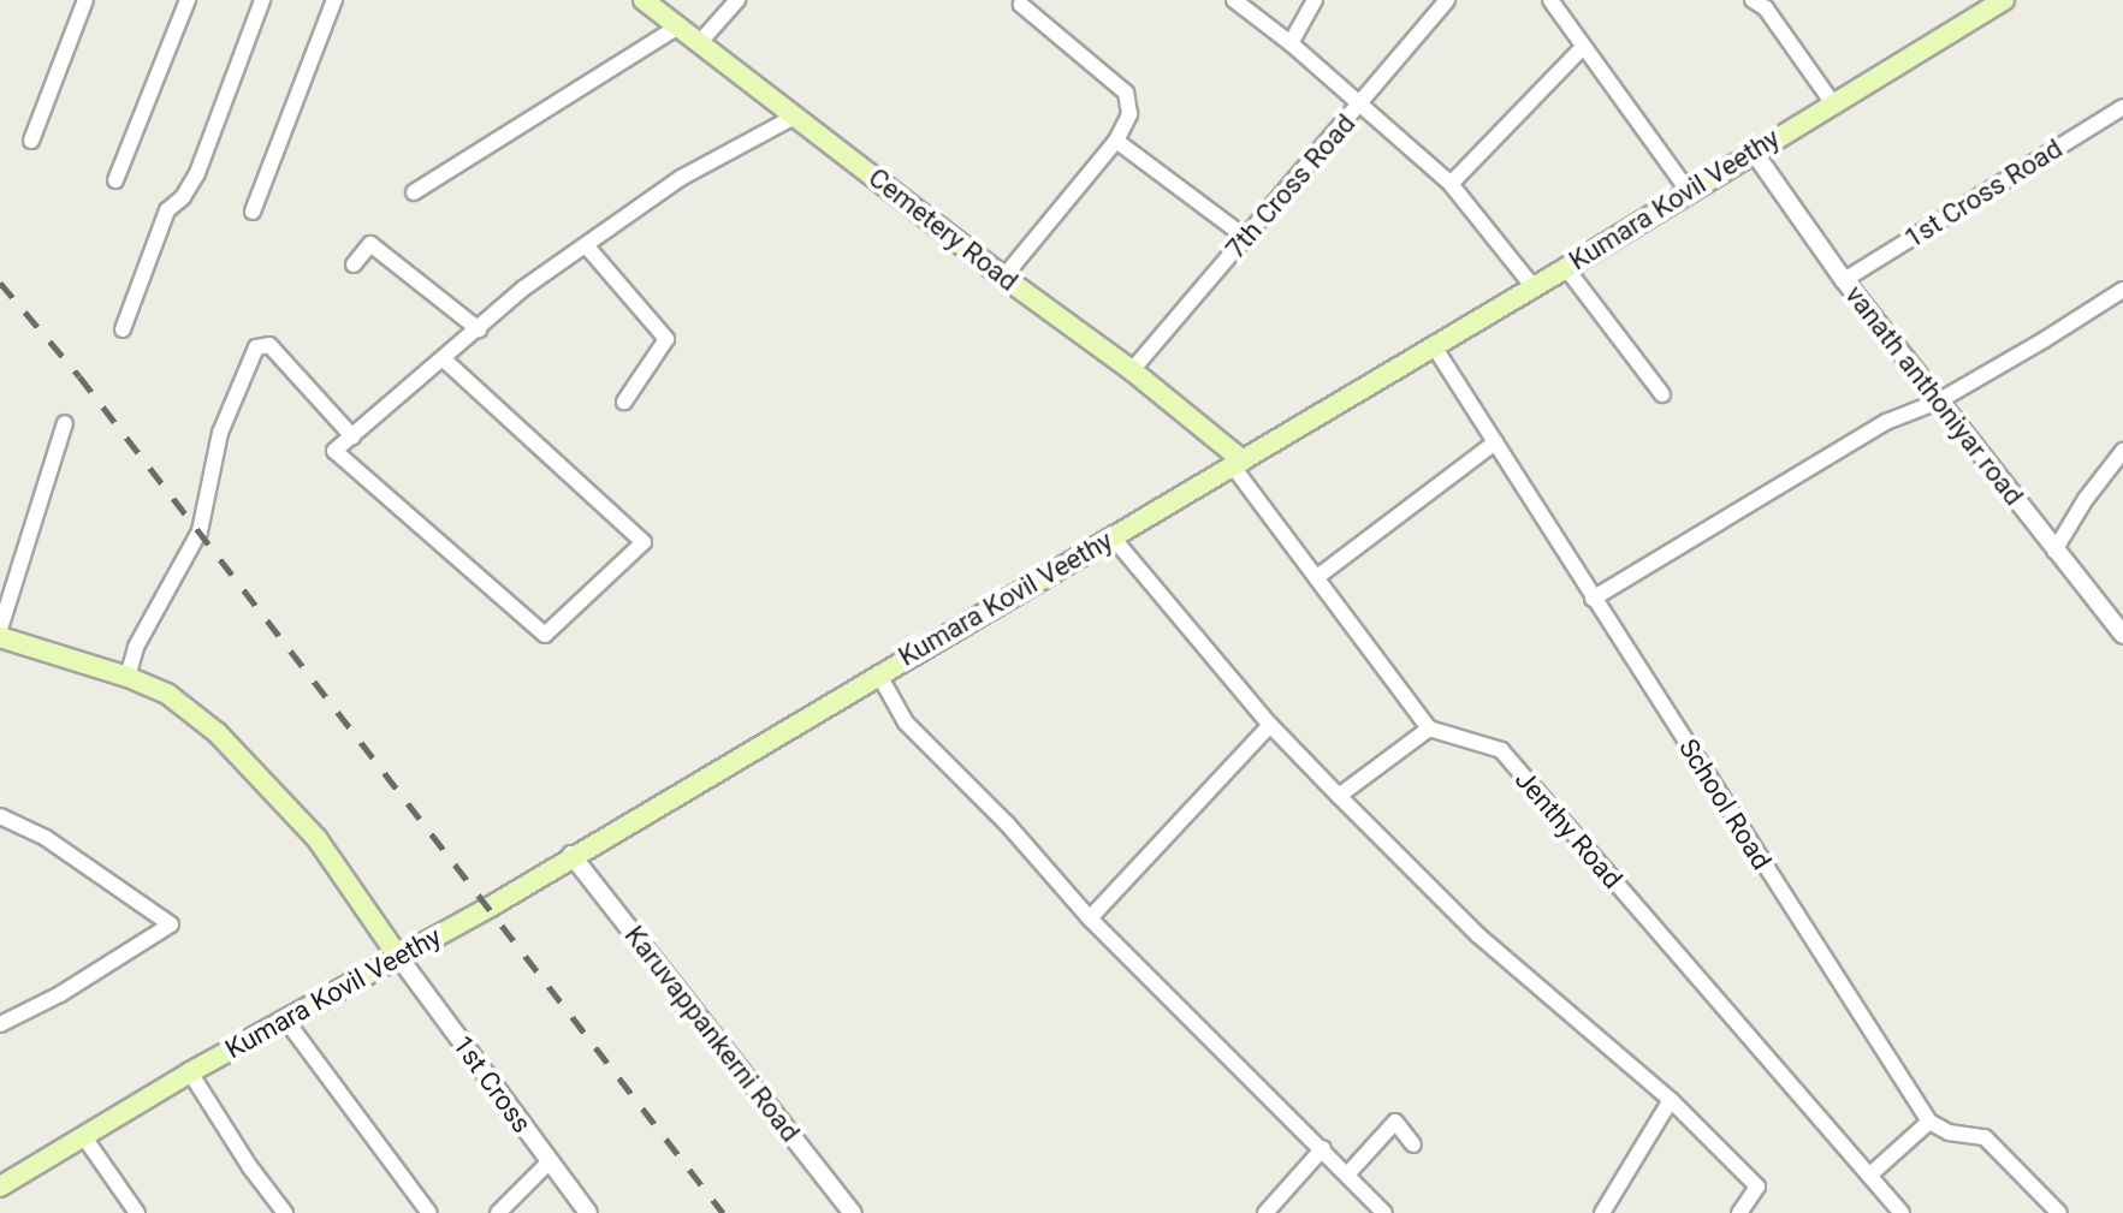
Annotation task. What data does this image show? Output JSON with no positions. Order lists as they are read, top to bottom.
{
  "streets": {
    "main road": ["Kumara Kovil Veethy", "Cemetery Road"],
    "street": [
      "7th Cross Road",
      "1st Cross Road",
      "vanath anthoniyar road",
      "School Road",
      "Jenthy Road",
      "Karuvappankerni Road",
      "1st Cross"
    ]
  },
  "crossings": [
    ["7th Cross Road", "Cemetery Road"],
    ["1st Cross Road", "vanath anthoniyar road"],
    ["Kumara Kovil Veethy", "Cemetery Road"],
    ["Kumara Kovil Veethy", "vanath anthoniyar road"],
    ["Kumara Kovil Veethy", "School Road"],
    ["Kumara Kovil Veethy", "Karuvappankerni Road"],
    ["Kumara Kovil Veethy", "1st Cross"]
  ]
}
